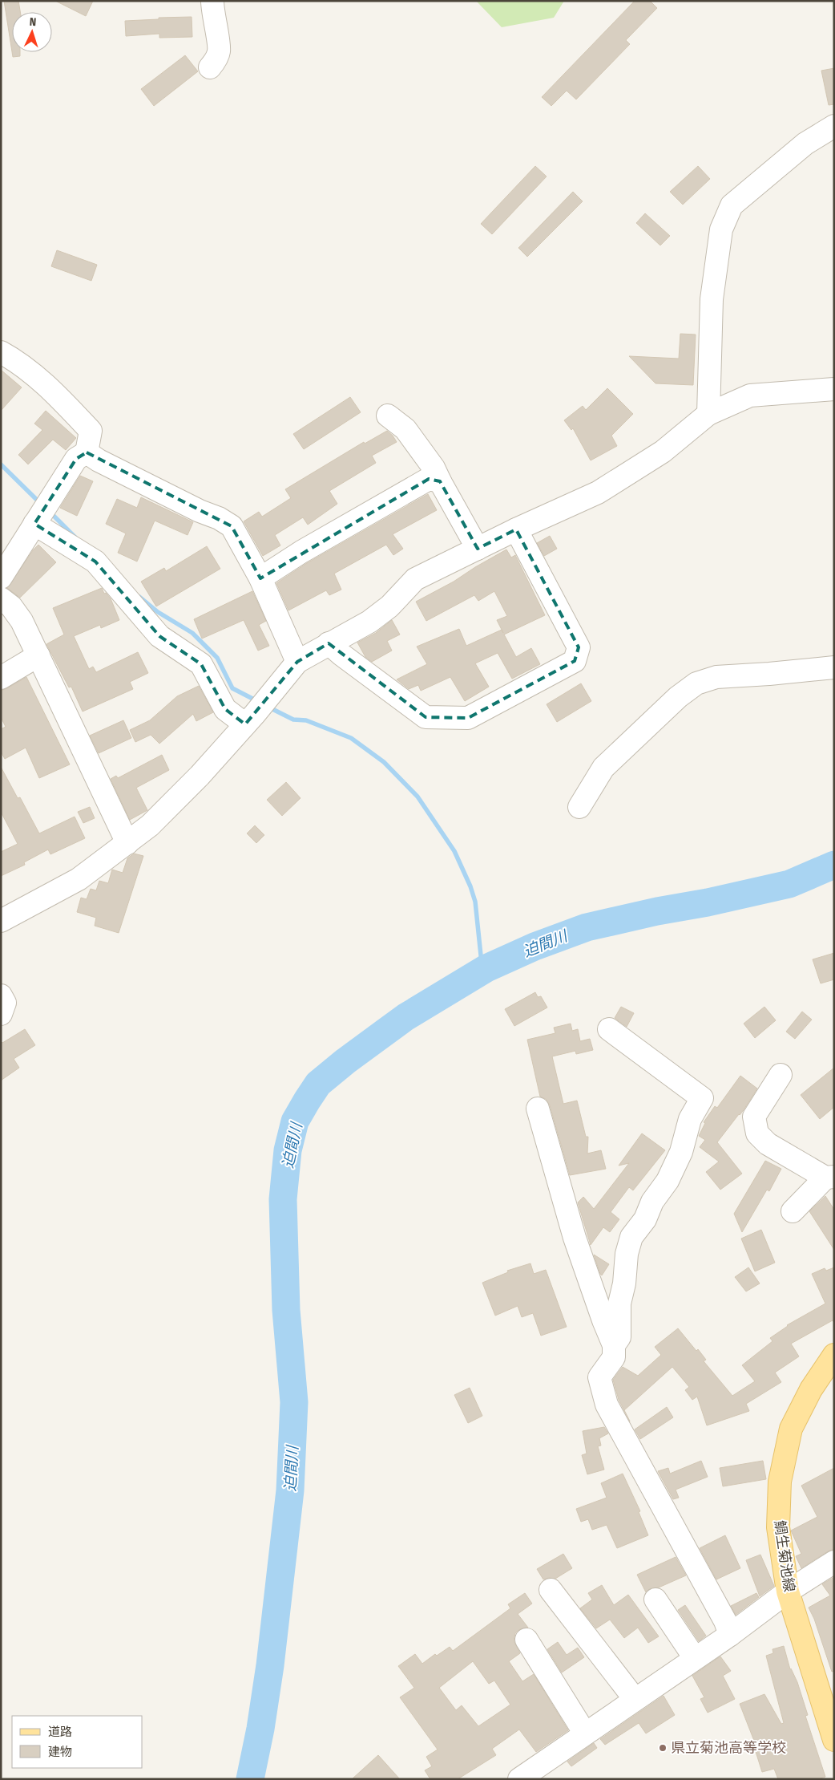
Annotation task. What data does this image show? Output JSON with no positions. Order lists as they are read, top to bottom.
{
  "streets": {
    "main road": ["鯛生菊池線"]
  },
  "water": ["迫間川"],
  "places": ["県立菊池高等学校"],
  "legend": ["道路", "建物"],
  "north": "top"
}
